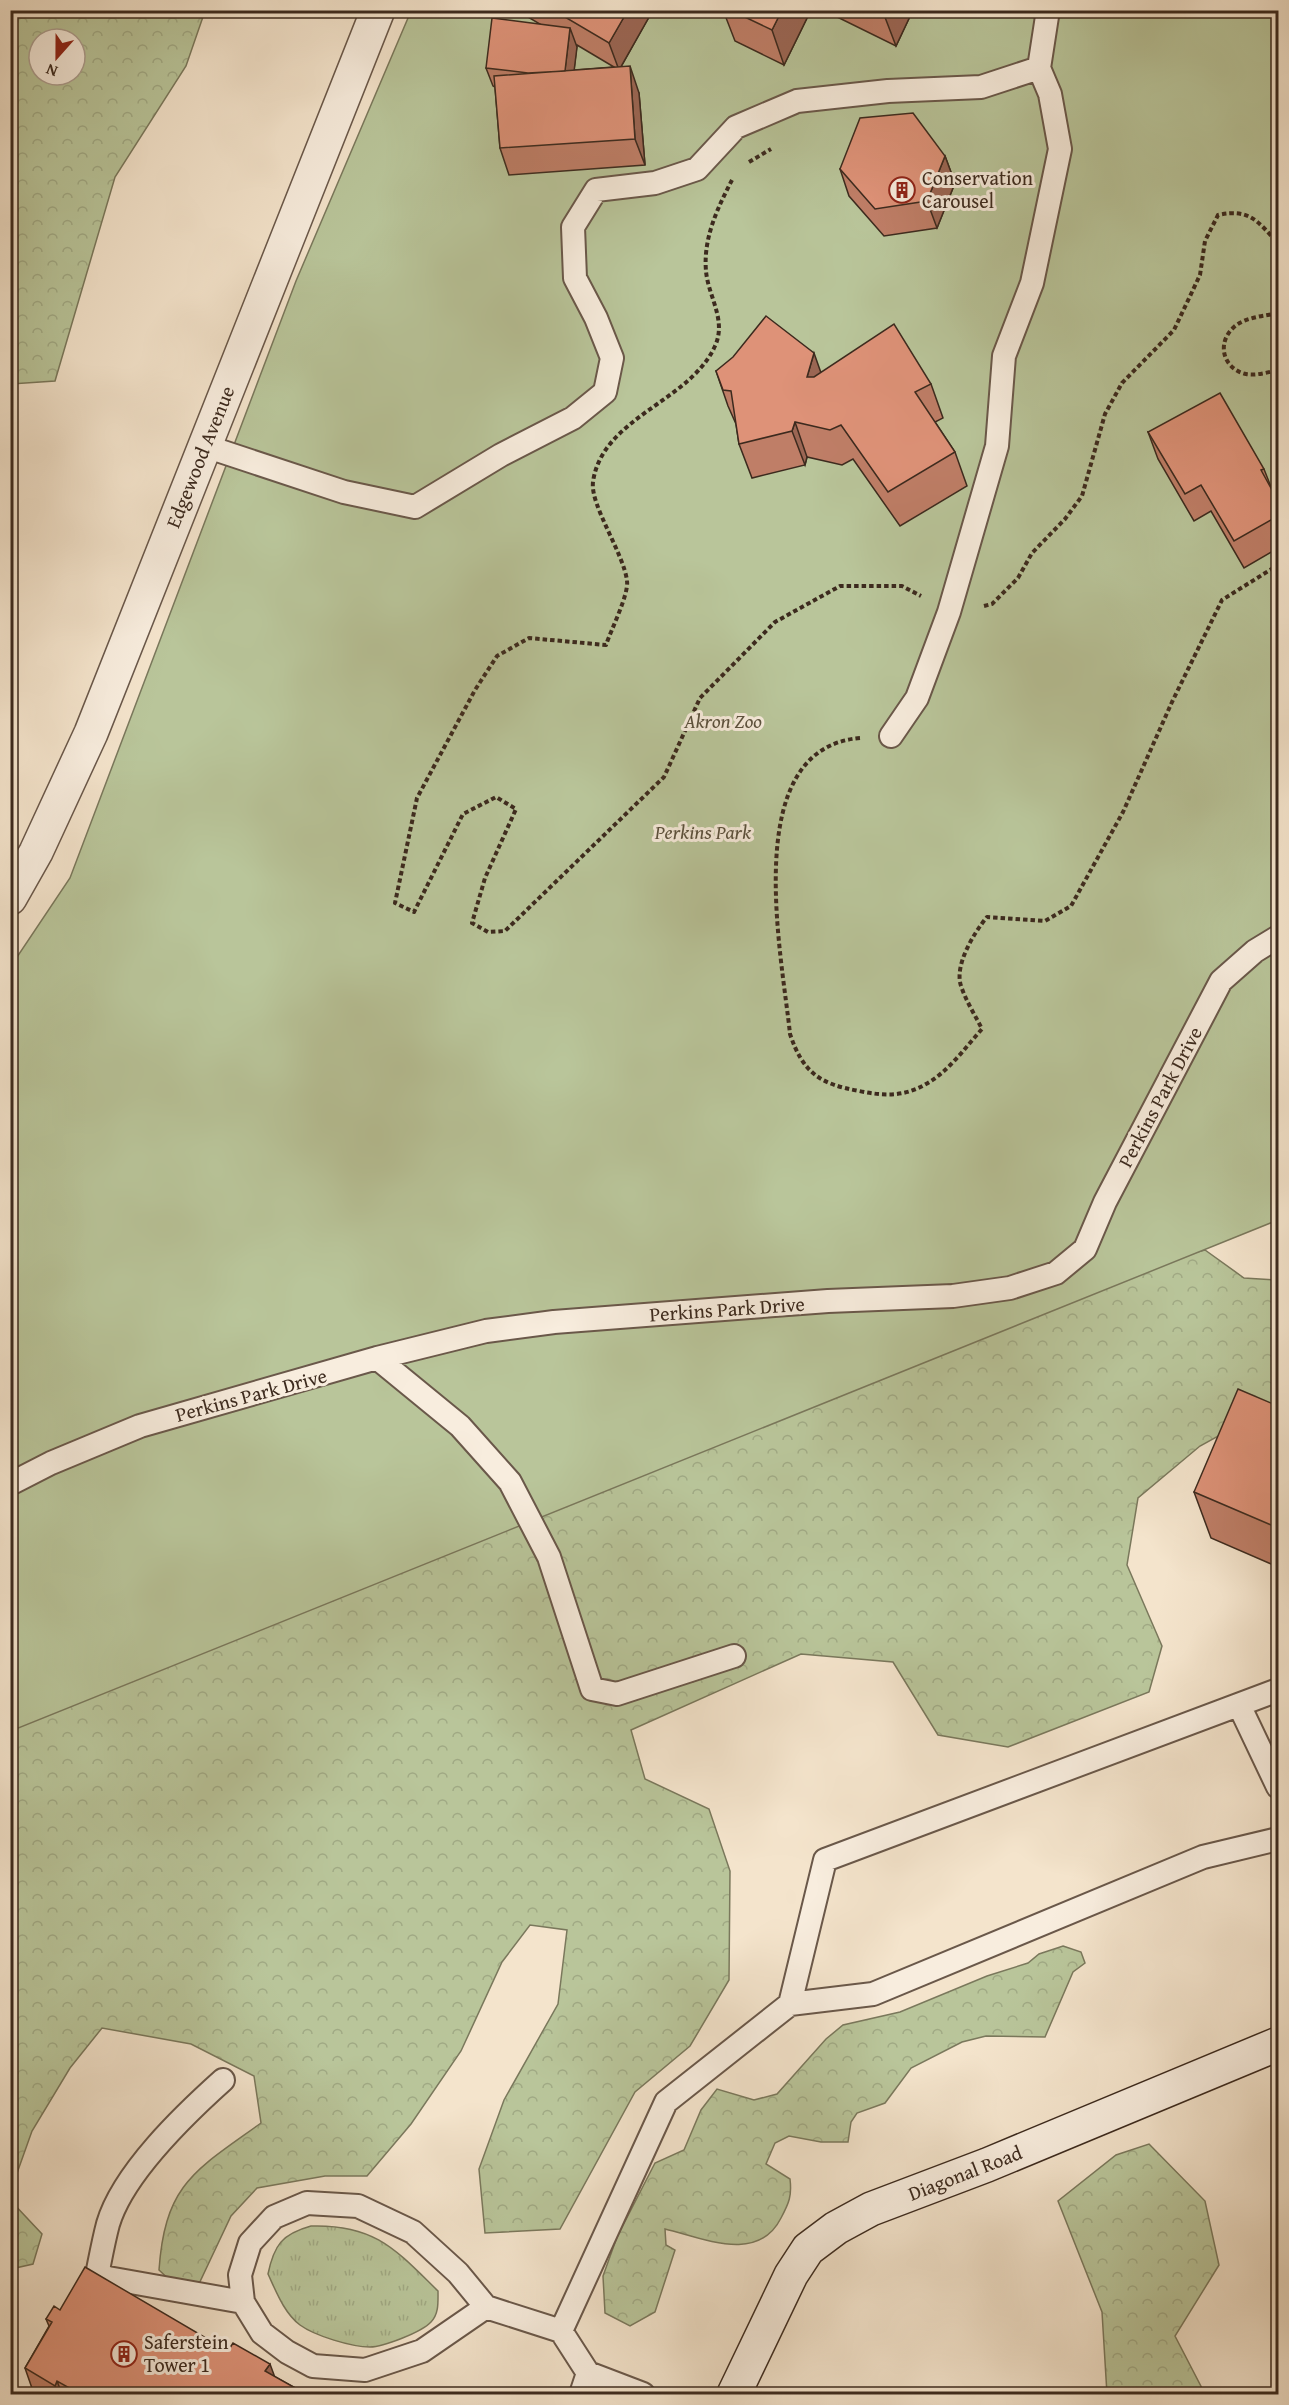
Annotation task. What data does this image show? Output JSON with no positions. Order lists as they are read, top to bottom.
{
  "streets": {
    "street": ["Edgewood Avenue", "Diagonal Road"],
    "lane": ["Perkins Park Drive"]
  },
  "parks": ["Akron Zoo", "Perkins Park"],
  "places": {
    "building": ["Conservation Carousel", "Saferstein Tower 1"]
  },
  "north": "bottom"
}
